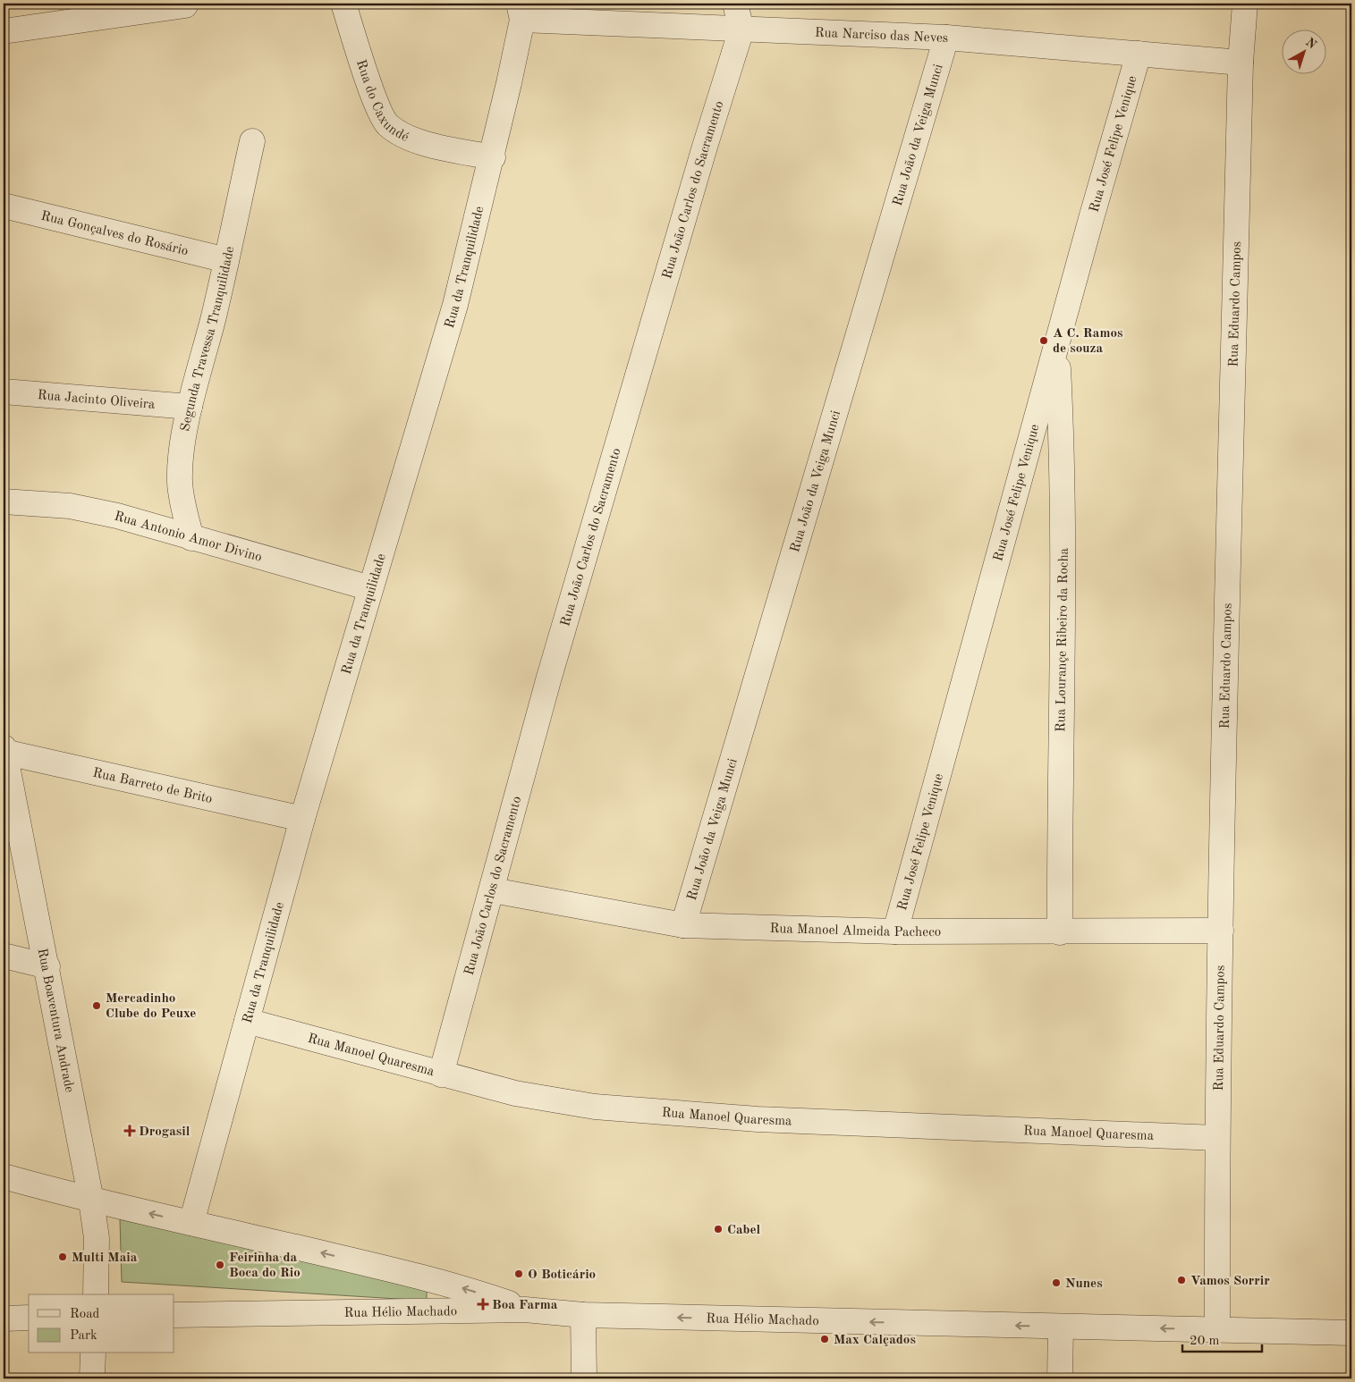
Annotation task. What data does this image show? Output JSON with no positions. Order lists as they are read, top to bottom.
{
  "streets": {
    "street": [
      "Rua Narciso das Neves",
      "Rua do Caxundé",
      "Rua João da Veiga Munci",
      "Rua José Felipe Venique",
      "Rua João Carlos do Sacramento",
      "Rua Gonçalves do Rosário",
      "Rua da Tranquilidade",
      "Rua Eduardo Campos",
      "Segunda Travessa Tranquilidade",
      "Rua Jacinto Oliveira",
      "Rua Antonio Amor Divino",
      "Rua Lourançe Ribeiro da Rocha",
      "Rua Barreto de Brito",
      "Rua Manoel Almeida Pacheco",
      "Rua Boaventura Andrade",
      "Rua Manoel Quaresma",
      "Rua Hélio Machado"
    ]
  },
  "crossings": [
    ["Rua Narciso das Neves", "Rua João da Veiga Munci"],
    ["Rua Narciso das Neves", "Rua José Felipe Venique"],
    ["Rua Narciso das Neves", "Rua João Carlos do Sacramento"],
    ["Rua Narciso das Neves", "Rua da Tranquilidade"],
    ["Rua Narciso das Neves", "Rua Eduardo Campos"],
    ["Rua do Caxundé", "Rua da Tranquilidade"],
    ["Rua João da Veiga Munci", "Rua Manoel Almeida Pacheco"],
    ["Rua José Felipe Venique", "Rua Lourançe Ribeiro da Rocha"],
    ["Rua José Felipe Venique", "Rua Manoel Almeida Pacheco"],
    ["Rua João Carlos do Sacramento", "Rua Manoel Almeida Pacheco"],
    ["Rua João Carlos do Sacramento", "Rua Manoel Quaresma"],
    ["Rua Gonçalves do Rosário", "Segunda Travessa Tranquilidade"],
    ["Rua da Tranquilidade", "Rua Antonio Amor Divino"],
    ["Rua da Tranquilidade", "Rua Barreto de Brito"],
    ["Rua da Tranquilidade", "Rua Manoel Quaresma"],
    ["Rua Eduardo Campos", "Rua Manoel Almeida Pacheco"],
    ["Rua Eduardo Campos", "Rua Manoel Quaresma"],
    ["Rua Eduardo Campos", "Rua Hélio Machado"],
    ["Segunda Travessa Tranquilidade", "Rua Jacinto Oliveira"],
    ["Segunda Travessa Tranquilidade", "Rua Antonio Amor Divino"],
    ["Rua Lourançe Ribeiro da Rocha", "Rua Manoel Almeida Pacheco"],
    ["Rua Barreto de Brito", "Rua Boaventura Andrade"]
  ],
  "one_way": ["Rua Hélio Machado"],
  "places": {
    "other": [
      "A C. Ramos de souza",
      "Mercadinho Clube do Peuxe",
      "Cabel",
      "Multi Maia",
      "Feirinha da Boca do Rio",
      "O Boticário",
      "Vamos Sorrir",
      "Nunes",
      "Max Calçados"
    ],
    "health": ["Drogasil", "Boa Farma"]
  },
  "legend": ["Road", "Park"],
  "scale_bar": "20 m",
  "north": "top right"
}
